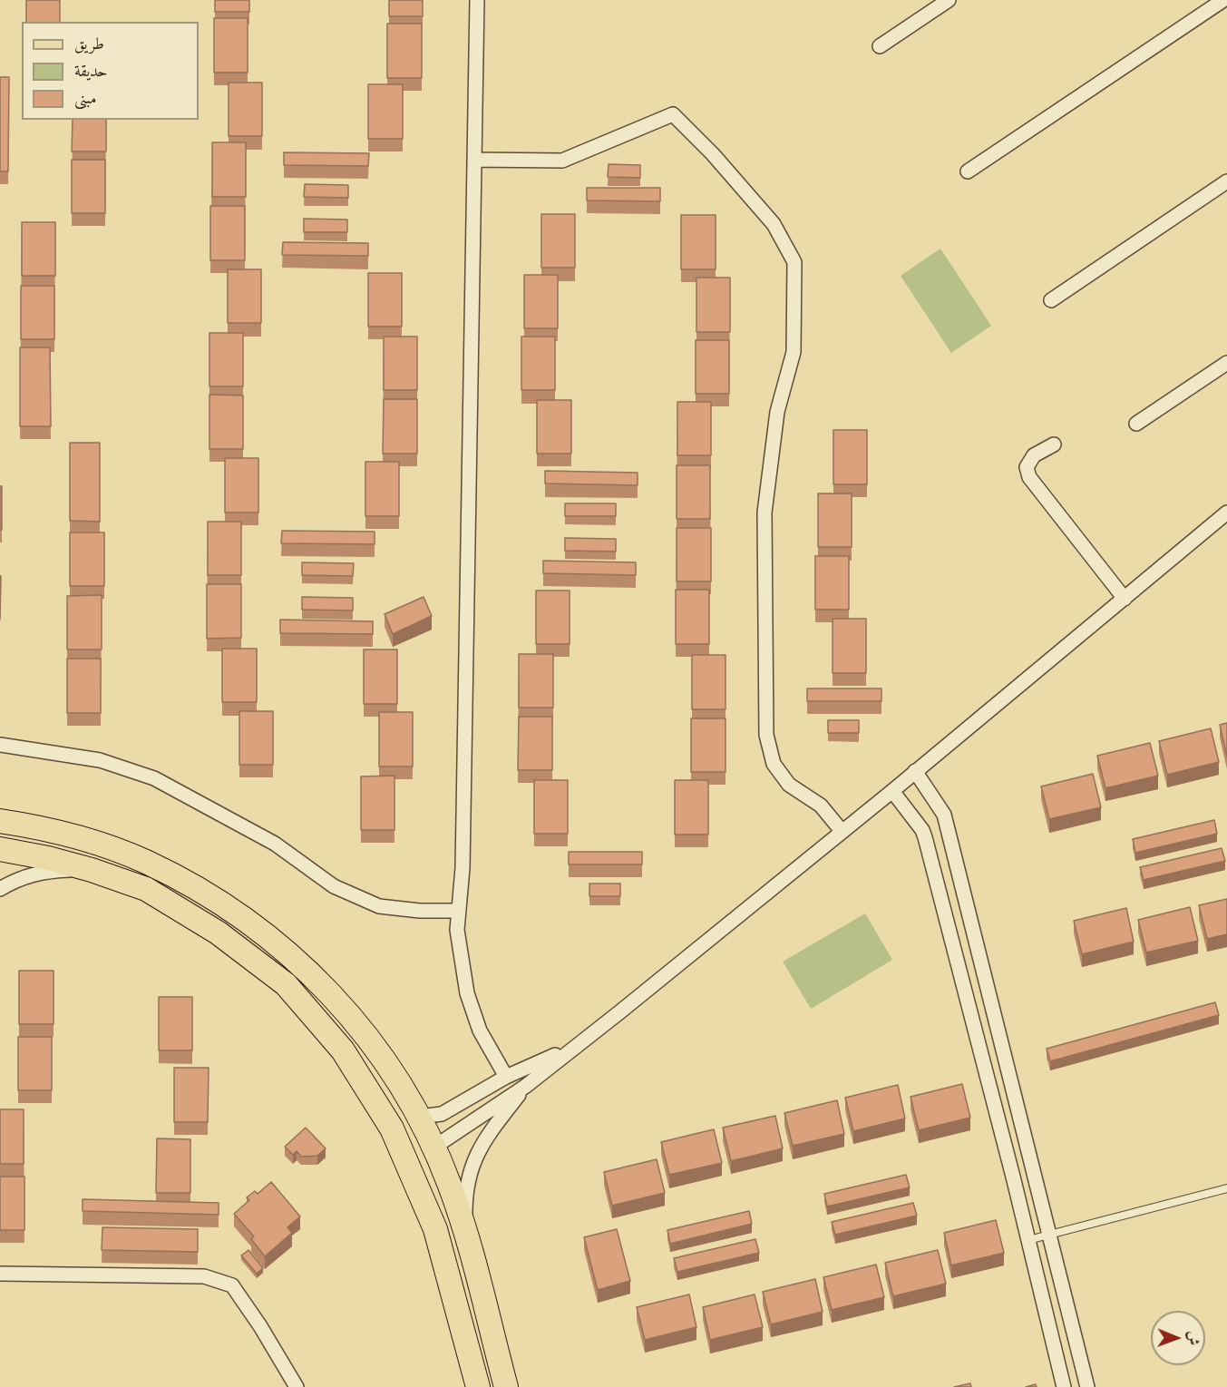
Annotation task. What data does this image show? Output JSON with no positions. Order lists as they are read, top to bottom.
{
  "legend": ["طريق", "حديقة", "مبنى"],
  "north": "right"
}
